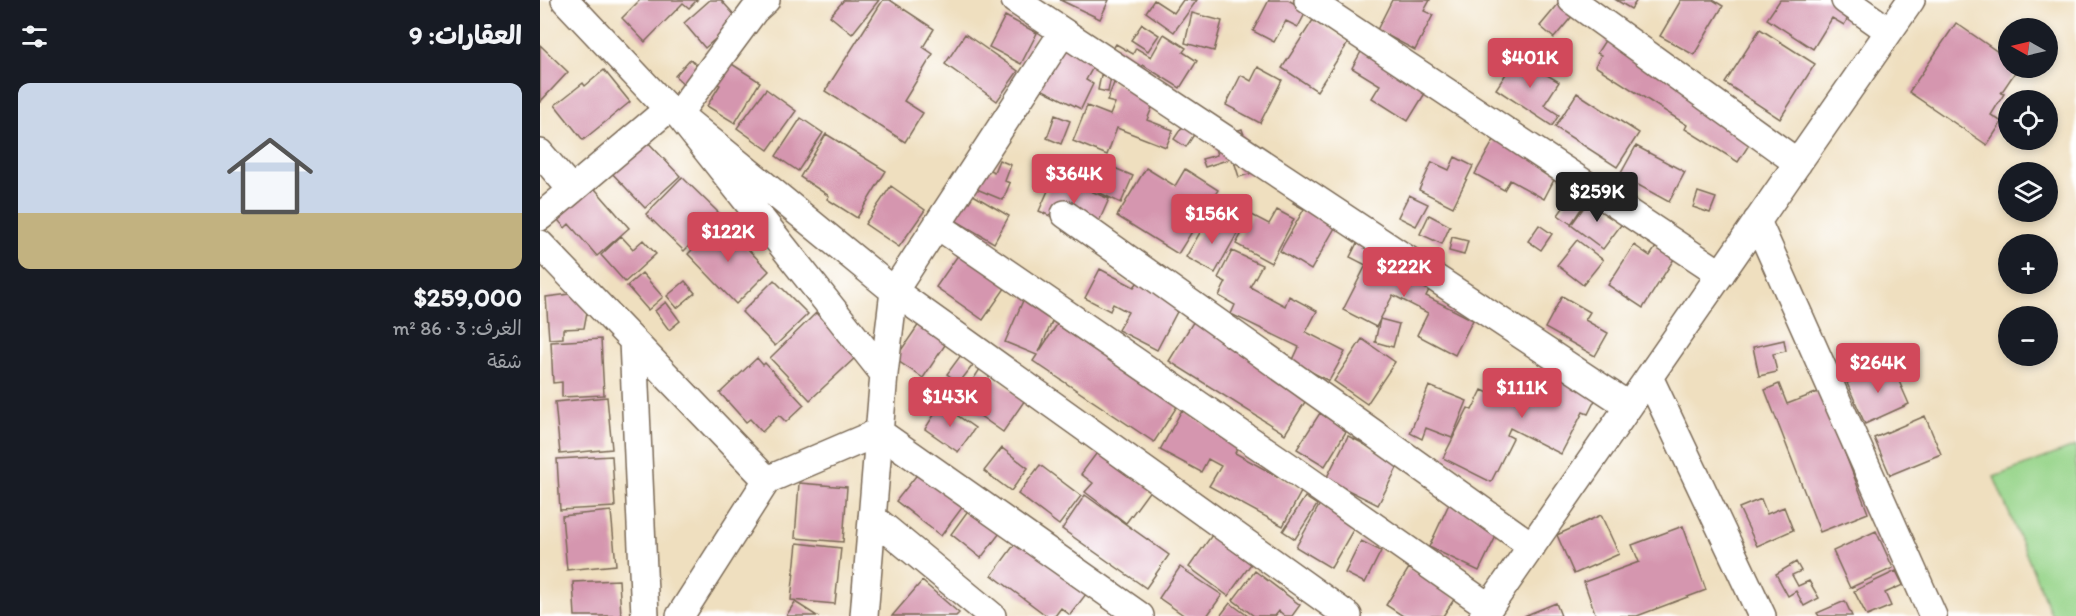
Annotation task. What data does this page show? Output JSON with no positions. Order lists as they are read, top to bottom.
{
  "north": "left",
  "page": {
    "heading": "العقارات: 9",
    "map_buttons": ["+", "−"],
    "price": [
      "$401K",
      "$364K",
      "$259K",
      "$156K",
      "$122K",
      "$222K",
      "$264K",
      "$111K",
      "$143K"
    ],
    "list": [
      {
        "name": "$259,000",
        "note": "الغرف: 3 · 86 m² · شقة"
      }
    ]
  }
}
